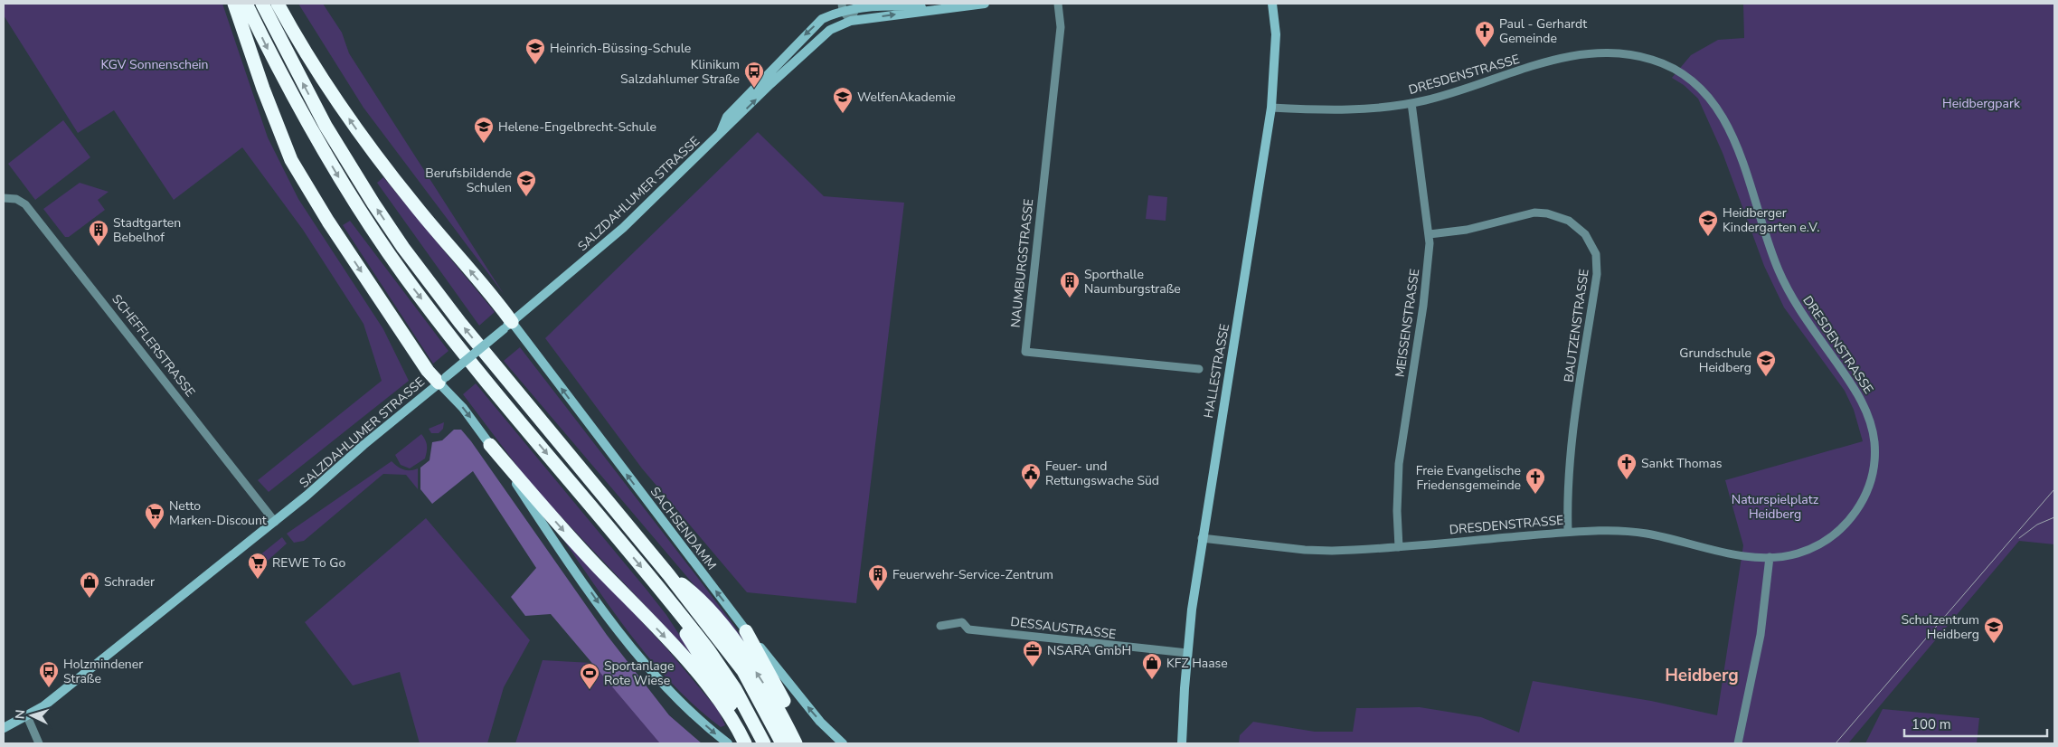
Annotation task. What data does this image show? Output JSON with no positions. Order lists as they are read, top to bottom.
{
  "streets": {
    "main road": ["SALZDAHLUMER STRASSE", "HALLESTRASSE", "SACHSENDAMM"],
    "street": [
      "DRESDENSTRASSE",
      "NAUMBURGSTRASSE",
      "MEISSENSTRASSE",
      "BAUTZENSTRASSE",
      "SCHEFFLERSTRASSE",
      "DESSAUSTRASSE"
    ]
  },
  "crossings": [
    ["DRESDENSTRASSE", "MEISSENSTRASSE"],
    ["DRESDENSTRASSE", "BAUTZENSTRASSE"],
    ["DRESDENSTRASSE", "HALLESTRASSE"],
    ["SALZDAHLUMER STRASSE", "SCHEFFLERSTRASSE"],
    ["SALZDAHLUMER STRASSE", "SACHSENDAMM"],
    ["MEISSENSTRASSE", "BAUTZENSTRASSE"],
    ["HALLESTRASSE", "DESSAUSTRASSE"]
  ],
  "one_way": ["SACHSENDAMM"],
  "districts": ["Heidberg"],
  "parks": ["KGV Sonnenschein", "Heidbergpark", "Naturspielplatz Heidberg"],
  "places": {
    "church": ["Paul - Gerhardt Gemeinde", "Sankt Thomas", "Freie Evangelische Friedensgemeinde"],
    "school or university": [
      "Heinrich-Büssing-Schule",
      "WelfenAkademie",
      "Helene-Engelbrecht-Schule",
      "Berufsbildende Schulen",
      "Heidberger Kindergarten e.V.",
      "Grundschule Heidberg",
      "Schulzentrum Heidberg"
    ],
    "bus stop": ["Klinikum Salzdahlumer Straße", "Holzmindener Straße"],
    "building": ["Stadtgarten Bebelhof", "Sporthalle Naumburgstraße", "Feuerwehr-Service-Zentrum"],
    "public building": ["Feuer- und Rettungswache Süd"],
    "supermarket": ["Netto Marken-Discount", "REWE To Go"],
    "shop": ["Schrader", "KFZ Haase"],
    "office": ["NSARA GmbH"],
    "sports": ["Sportanlage Rote Wiese"]
  },
  "scale_bar": "100 m",
  "north": "left"
}
